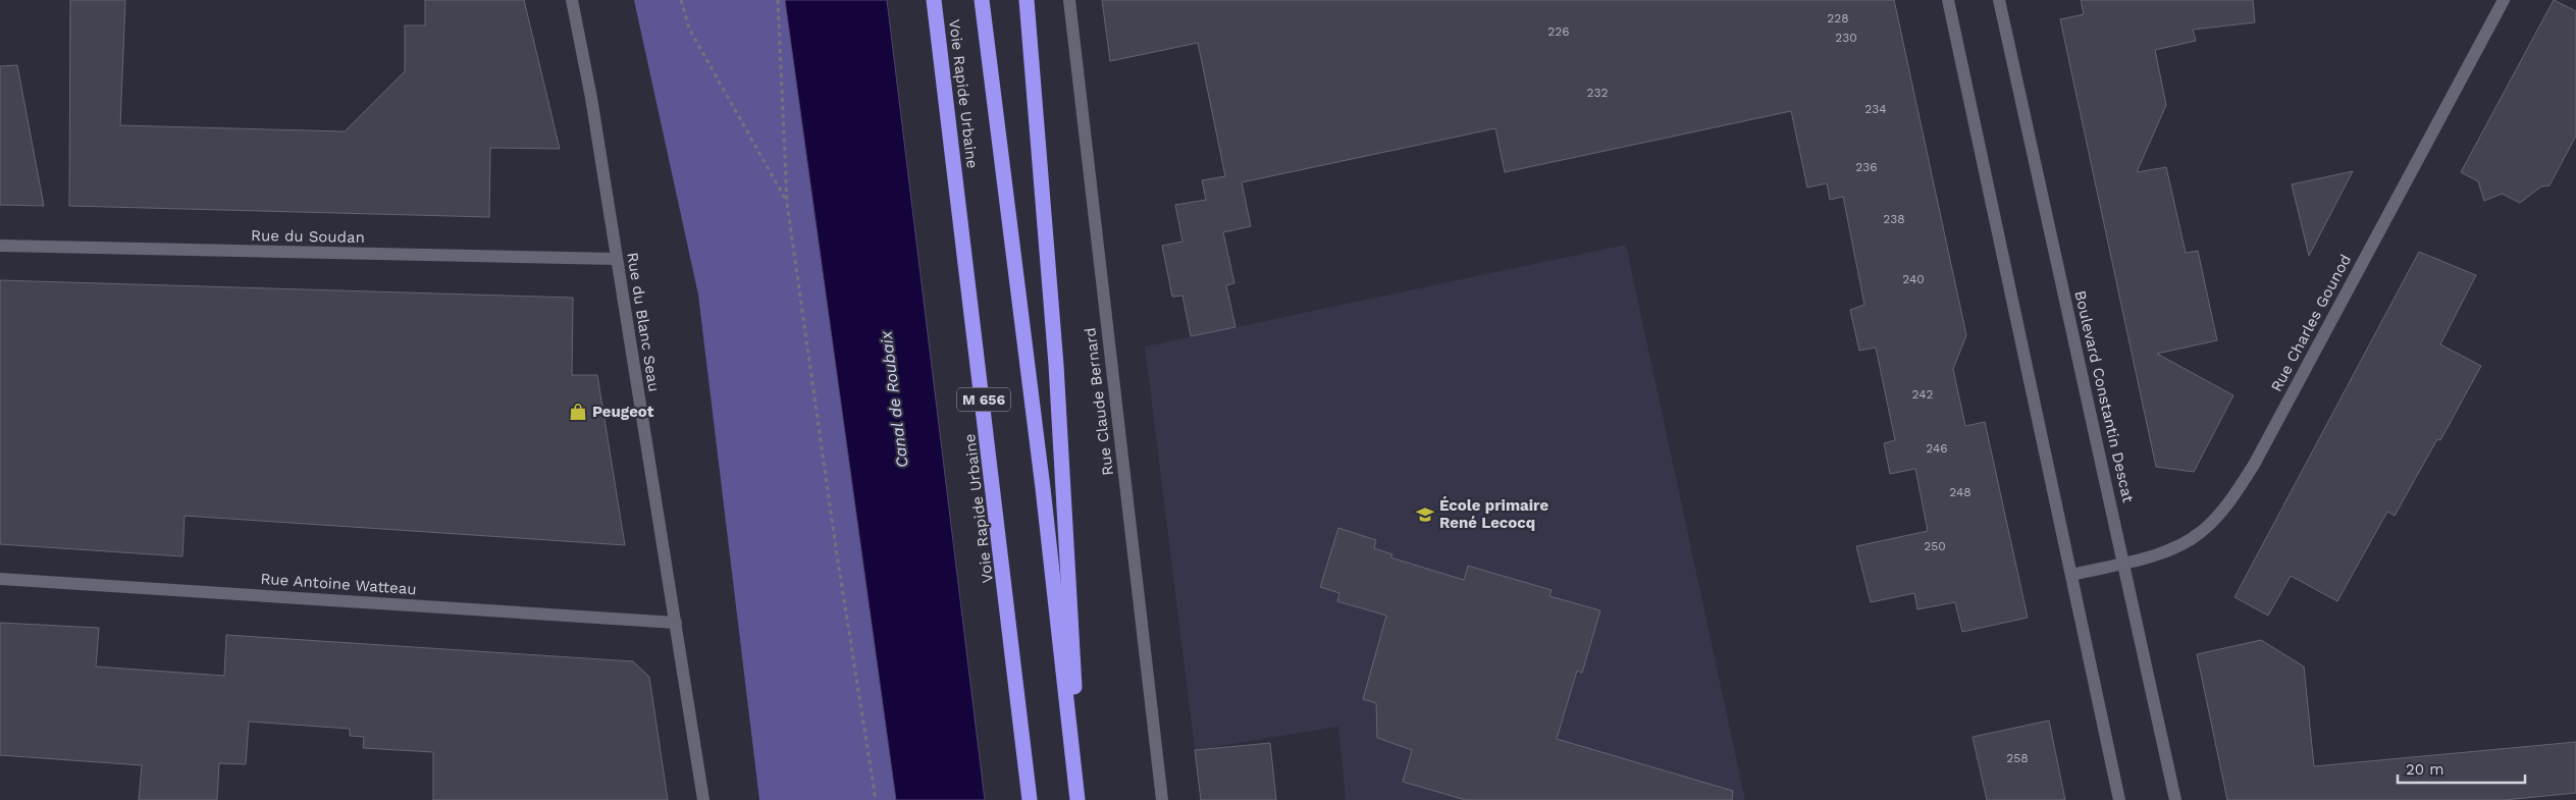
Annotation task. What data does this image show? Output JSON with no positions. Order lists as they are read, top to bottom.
{
  "streets": {
    "highway": ["Voie Rapide Urbaine", "M 656"],
    "street": [
      "Rue du Soudan",
      "Rue du Blanc Seau",
      "Rue Charles Gounod",
      "Boulevard Constantin Descat",
      "Rue Claude Bernard",
      "Rue Antoine Watteau"
    ]
  },
  "crossings": [
    ["Rue du Soudan", "Rue du Blanc Seau"],
    ["Rue du Blanc Seau", "Rue Antoine Watteau"],
    ["Rue Charles Gounod", "Boulevard Constantin Descat"]
  ],
  "water": ["Canal de Roubaix"],
  "places": {
    "shop": ["Peugeot"],
    "school or university": ["École primaire René Lecocq"]
  },
  "house_numbers": [
    "228",
    "226",
    "230",
    "232",
    "234",
    "236",
    "238",
    "240",
    "242",
    "246",
    "248",
    "250",
    "258"
  ],
  "scale_bar": "20 m"
}
